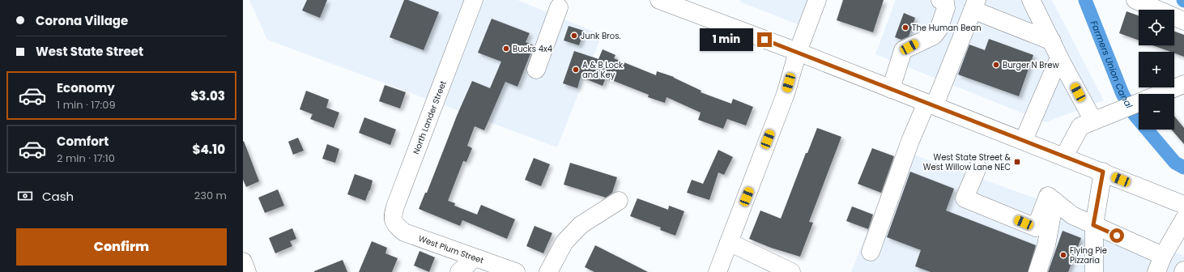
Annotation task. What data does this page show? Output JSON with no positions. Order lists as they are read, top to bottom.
{
  "streets": {
    "street": ["North Lander Street", "West Plum Street"]
  },
  "crossings": [
    ["North Lander Street", "West Plum Street"]
  ],
  "water": ["Farmers Union Canal"],
  "places": {
    "other": [
      "The Human Bean",
      "Junk Bros.",
      "Bucks 4x4",
      "Burger N Brew",
      "A & B Lock and Key",
      "Flying Pie Pizzaria"
    ],
    "transit": ["West State Street & West Willow Lane NEC"]
  },
  "page": {
    "banner": ["Corona Village", "West State Street"],
    "map_buttons": ["+", "−"],
    "bubble": "1 min",
    "list": [
      {
        "name": "Economy",
        "note": "1 min · 17:09",
        "value": "$3.03"
      },
      {
        "name": "Comfort",
        "note": "2 min · 17:10",
        "value": "$4.10"
      }
    ],
    "pay": ["Cash", "230 m"],
    "buttons": "Confirm"
  }
}
